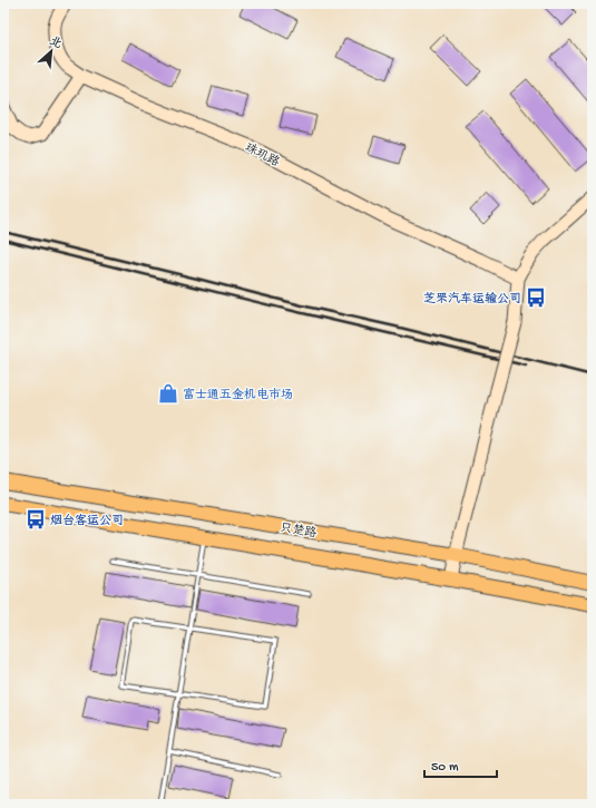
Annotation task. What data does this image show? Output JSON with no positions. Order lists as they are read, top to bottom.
{
  "streets": {
    "main road": ["只楚路"],
    "street": ["珠玑路"]
  },
  "places": {
    "bus stop": ["芝罘汽车运输公司", "烟台客运公司"],
    "shop": ["富士通五金机电市场"]
  },
  "scale_bar": "50 m",
  "north": "top right"
}
